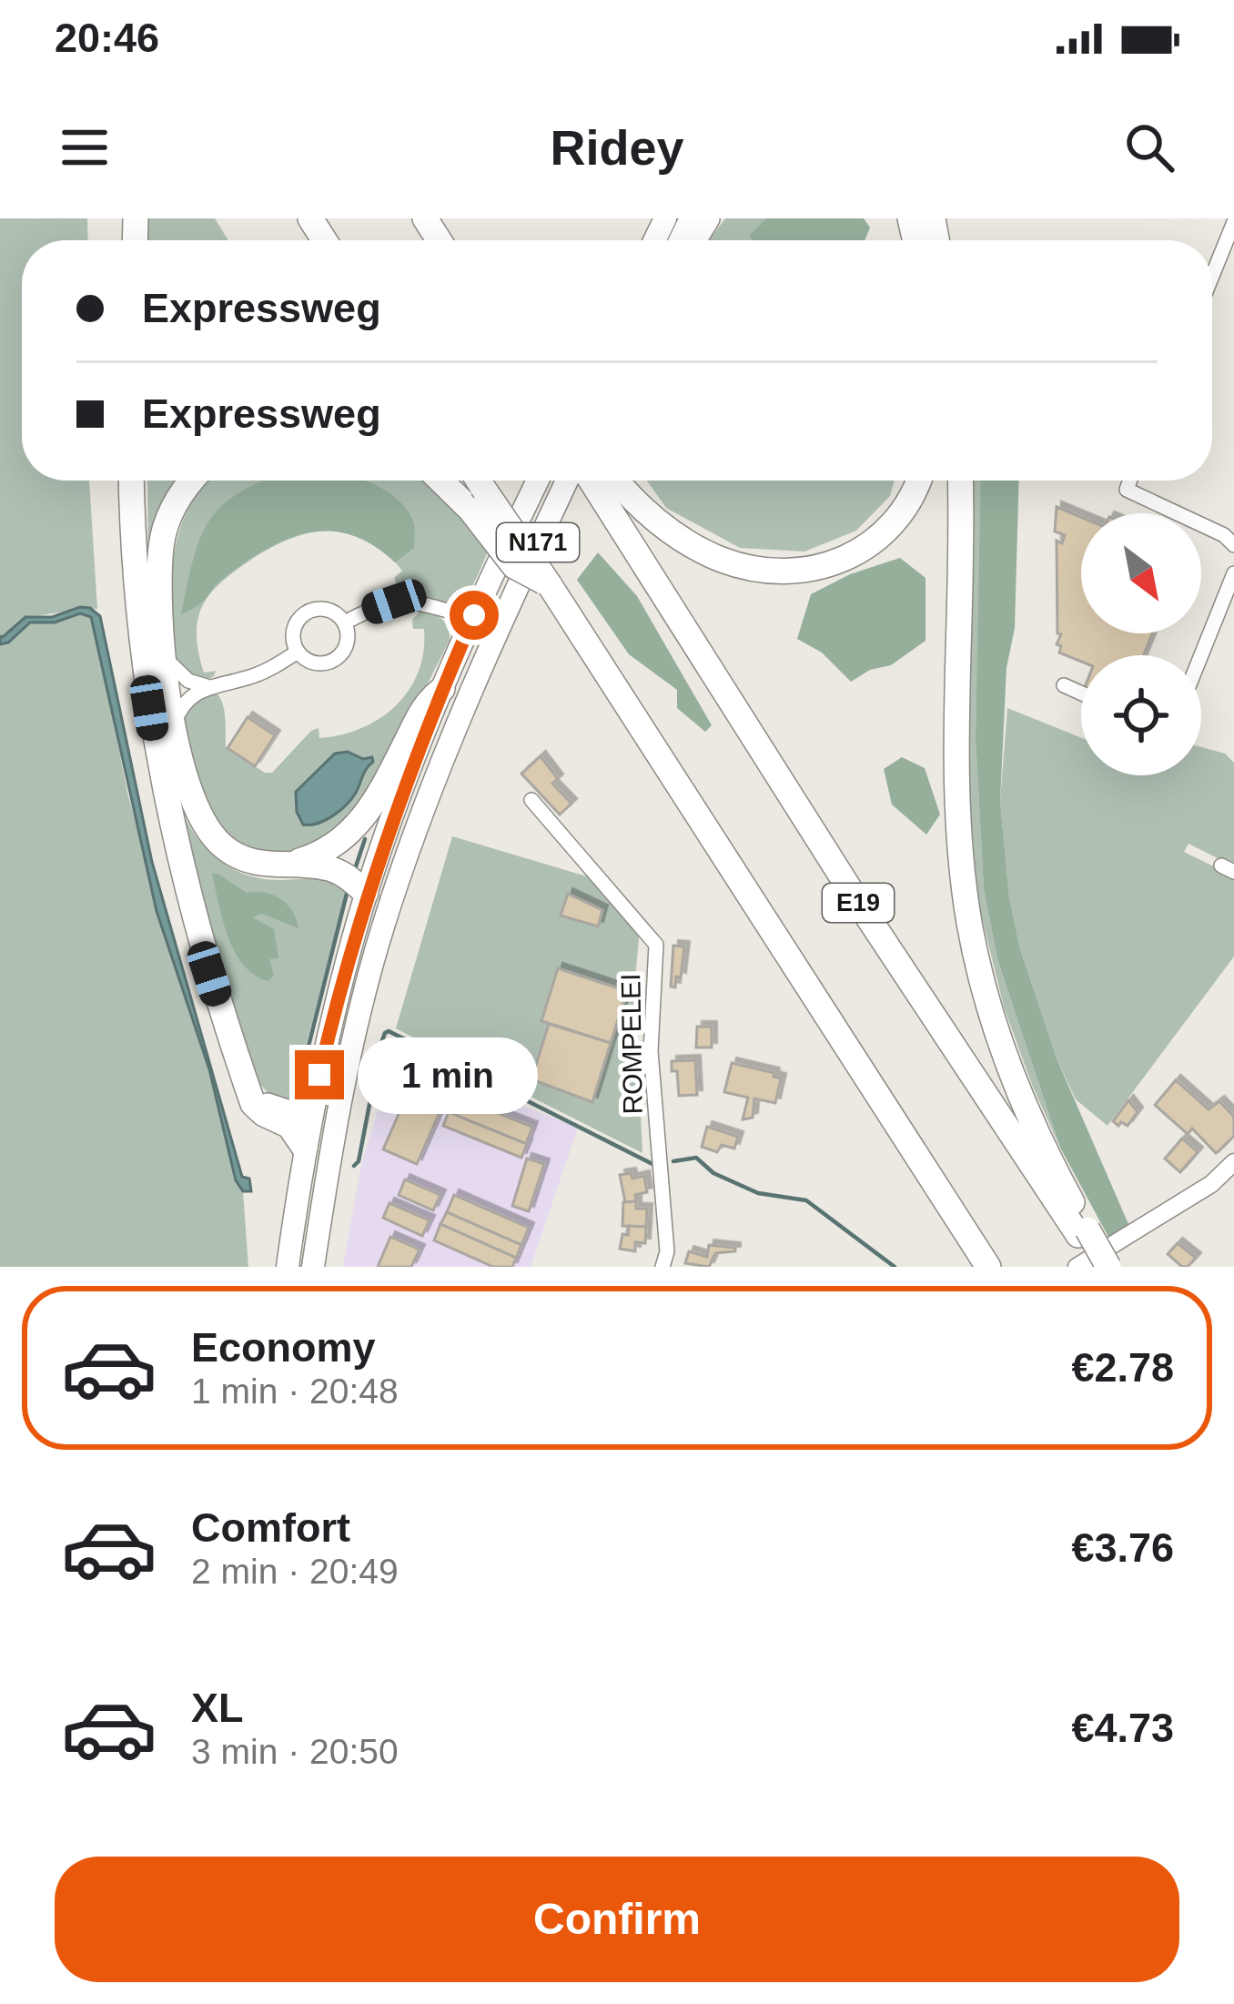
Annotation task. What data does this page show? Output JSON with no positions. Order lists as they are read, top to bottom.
{
  "streets": {
    "highway": ["N171", "E19"],
    "street": ["ROMPELEI"]
  },
  "north": "bottom right",
  "page": {
    "status": "20:46",
    "header": "Ridey",
    "banner": ["Expressweg", "Expressweg"],
    "bubble": "1 min",
    "list": [
      {
        "name": "Economy",
        "note": "1 min · 20:48",
        "value": "€2.78"
      },
      {
        "name": "Comfort",
        "note": "2 min · 20:49",
        "value": "€3.76"
      },
      {
        "name": "XL",
        "note": "3 min · 20:50",
        "value": "€4.73"
      }
    ],
    "buttons": "Confirm"
  }
}
